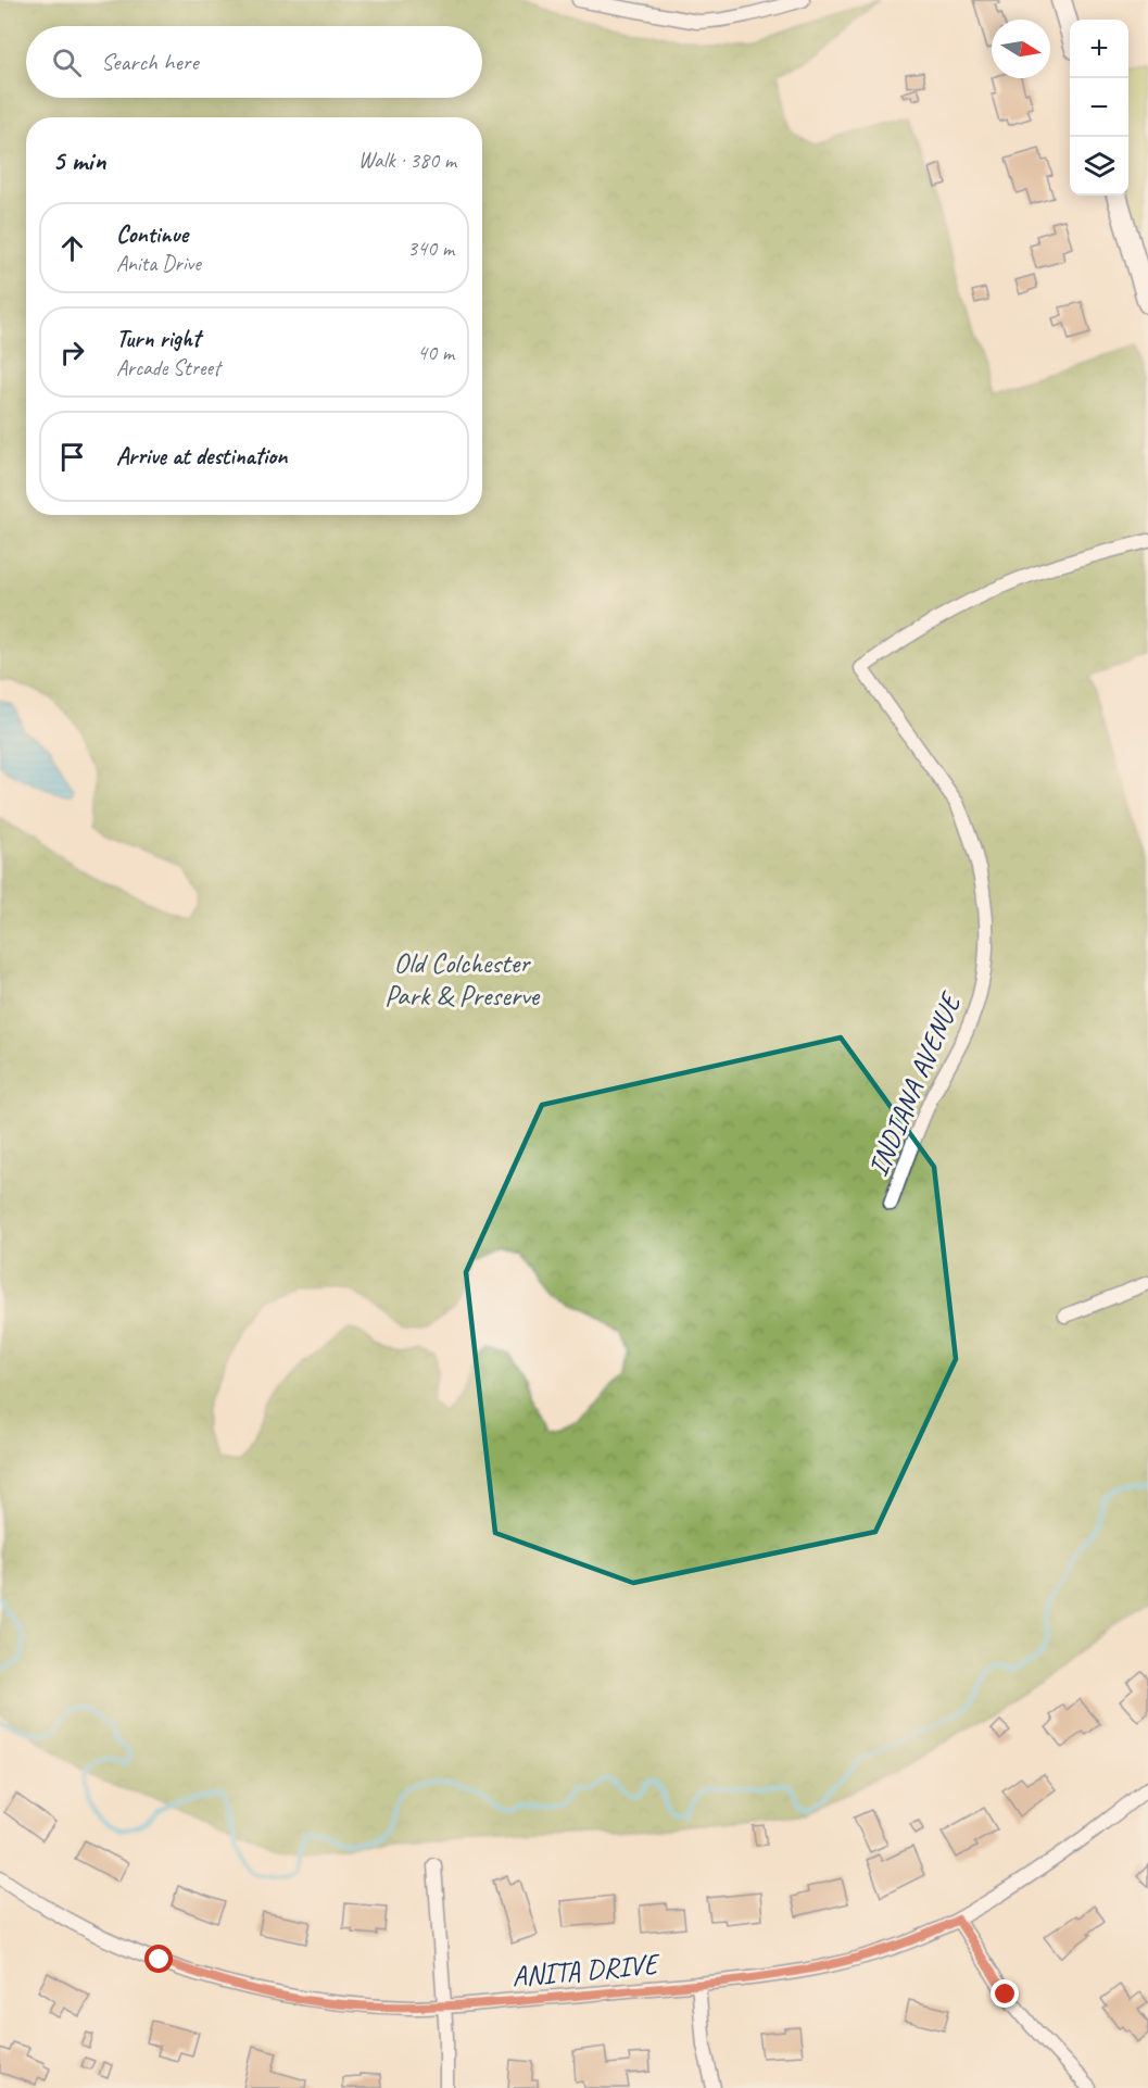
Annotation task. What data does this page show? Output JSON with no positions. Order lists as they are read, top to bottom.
{
  "streets": {
    "street": ["INDIANA AVENUE", "ANITA DRIVE"]
  },
  "parks": ["Old Colchester Park & Preserve"],
  "north": "right",
  "page": {
    "map_buttons": ["+", "−"],
    "search": "Search here",
    "heading": ["5 min", "Walk · 380 m"],
    "list": [
      ["Continue", "Anita Drive", "340 m"],
      ["Turn right", "Arcade Street", "40 m"],
      "Arrive at destination"
    ]
  }
}
